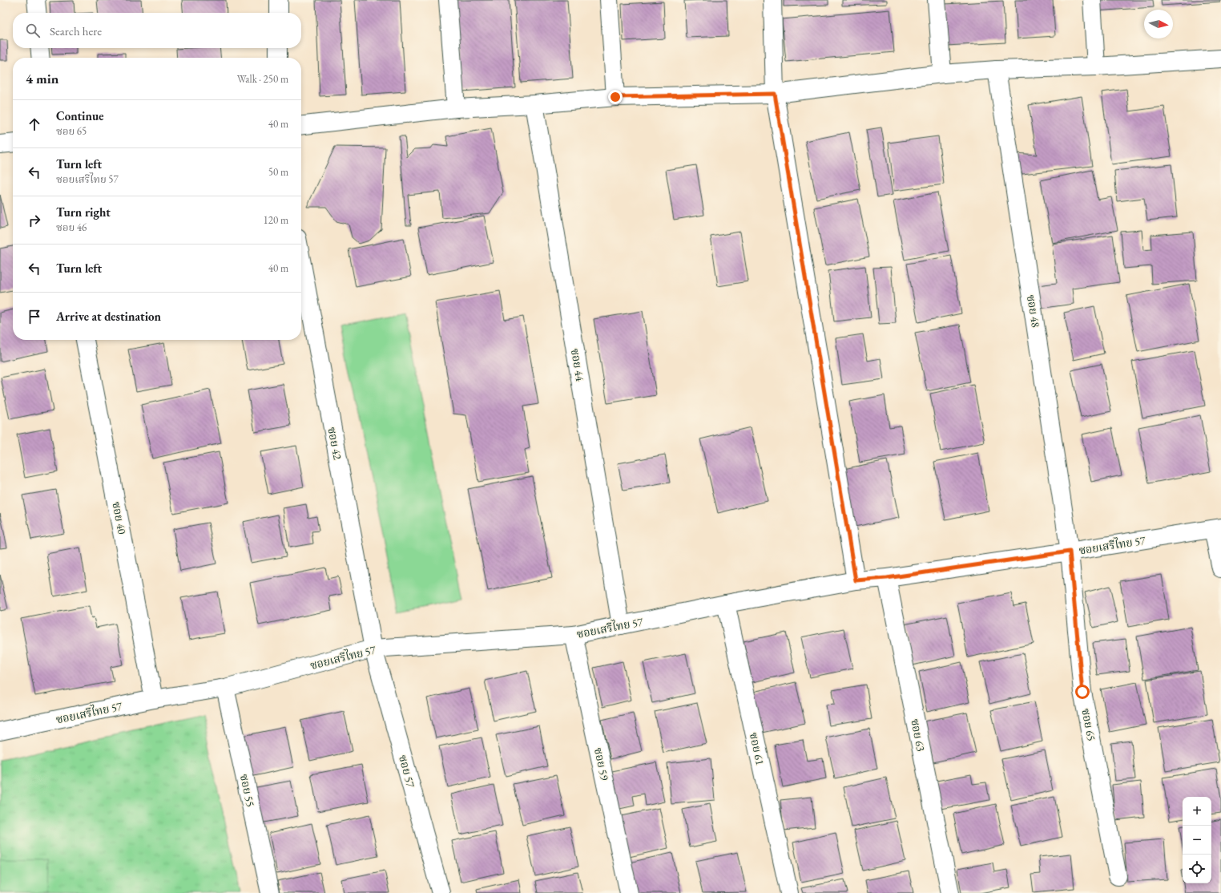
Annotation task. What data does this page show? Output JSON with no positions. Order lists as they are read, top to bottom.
{
  "streets": {
    "street": [
      "ซอย 48",
      "ซอย 44",
      "ซอย 42",
      "ซอย 40",
      "ซอยเสรีไทย 57",
      "ซอย 65",
      "ซอย 63",
      "ซอย 61",
      "ซอย 59",
      "ซอย 57",
      "ซอย 55"
    ]
  },
  "crossings": [
    ["ซอย 48", "ซอยเสรีไทย 57"],
    ["ซอย 48", "ซอย 65"],
    ["ซอย 44", "ซอยเสรีไทย 57"],
    ["ซอย 42", "ซอยเสรีไทย 57"],
    ["ซอย 42", "ซอย 57"],
    ["ซอย 40", "ซอยเสรีไทย 57"],
    ["ซอยเสรีไทย 57", "ซอย 65"],
    ["ซอยเสรีไทย 57", "ซอย 63"],
    ["ซอยเสรีไทย 57", "ซอย 61"],
    ["ซอยเสรีไทย 57", "ซอย 59"],
    ["ซอยเสรีไทย 57", "ซอย 57"],
    ["ซอยเสรีไทย 57", "ซอย 55"]
  ],
  "north": "right",
  "page": {
    "search": "Search here",
    "heading": ["4 min", "Walk · 250 m"],
    "list": [
      ["Continue", "ซอย 65", "40 m"],
      ["Turn left", "ซอยเสรีไทย 57", "50 m"],
      ["Turn right", "ซอย 46", "120 m"],
      ["Turn left", "40 m"],
      "Arrive at destination"
    ],
    "map_buttons": ["+", "−"]
  }
}
